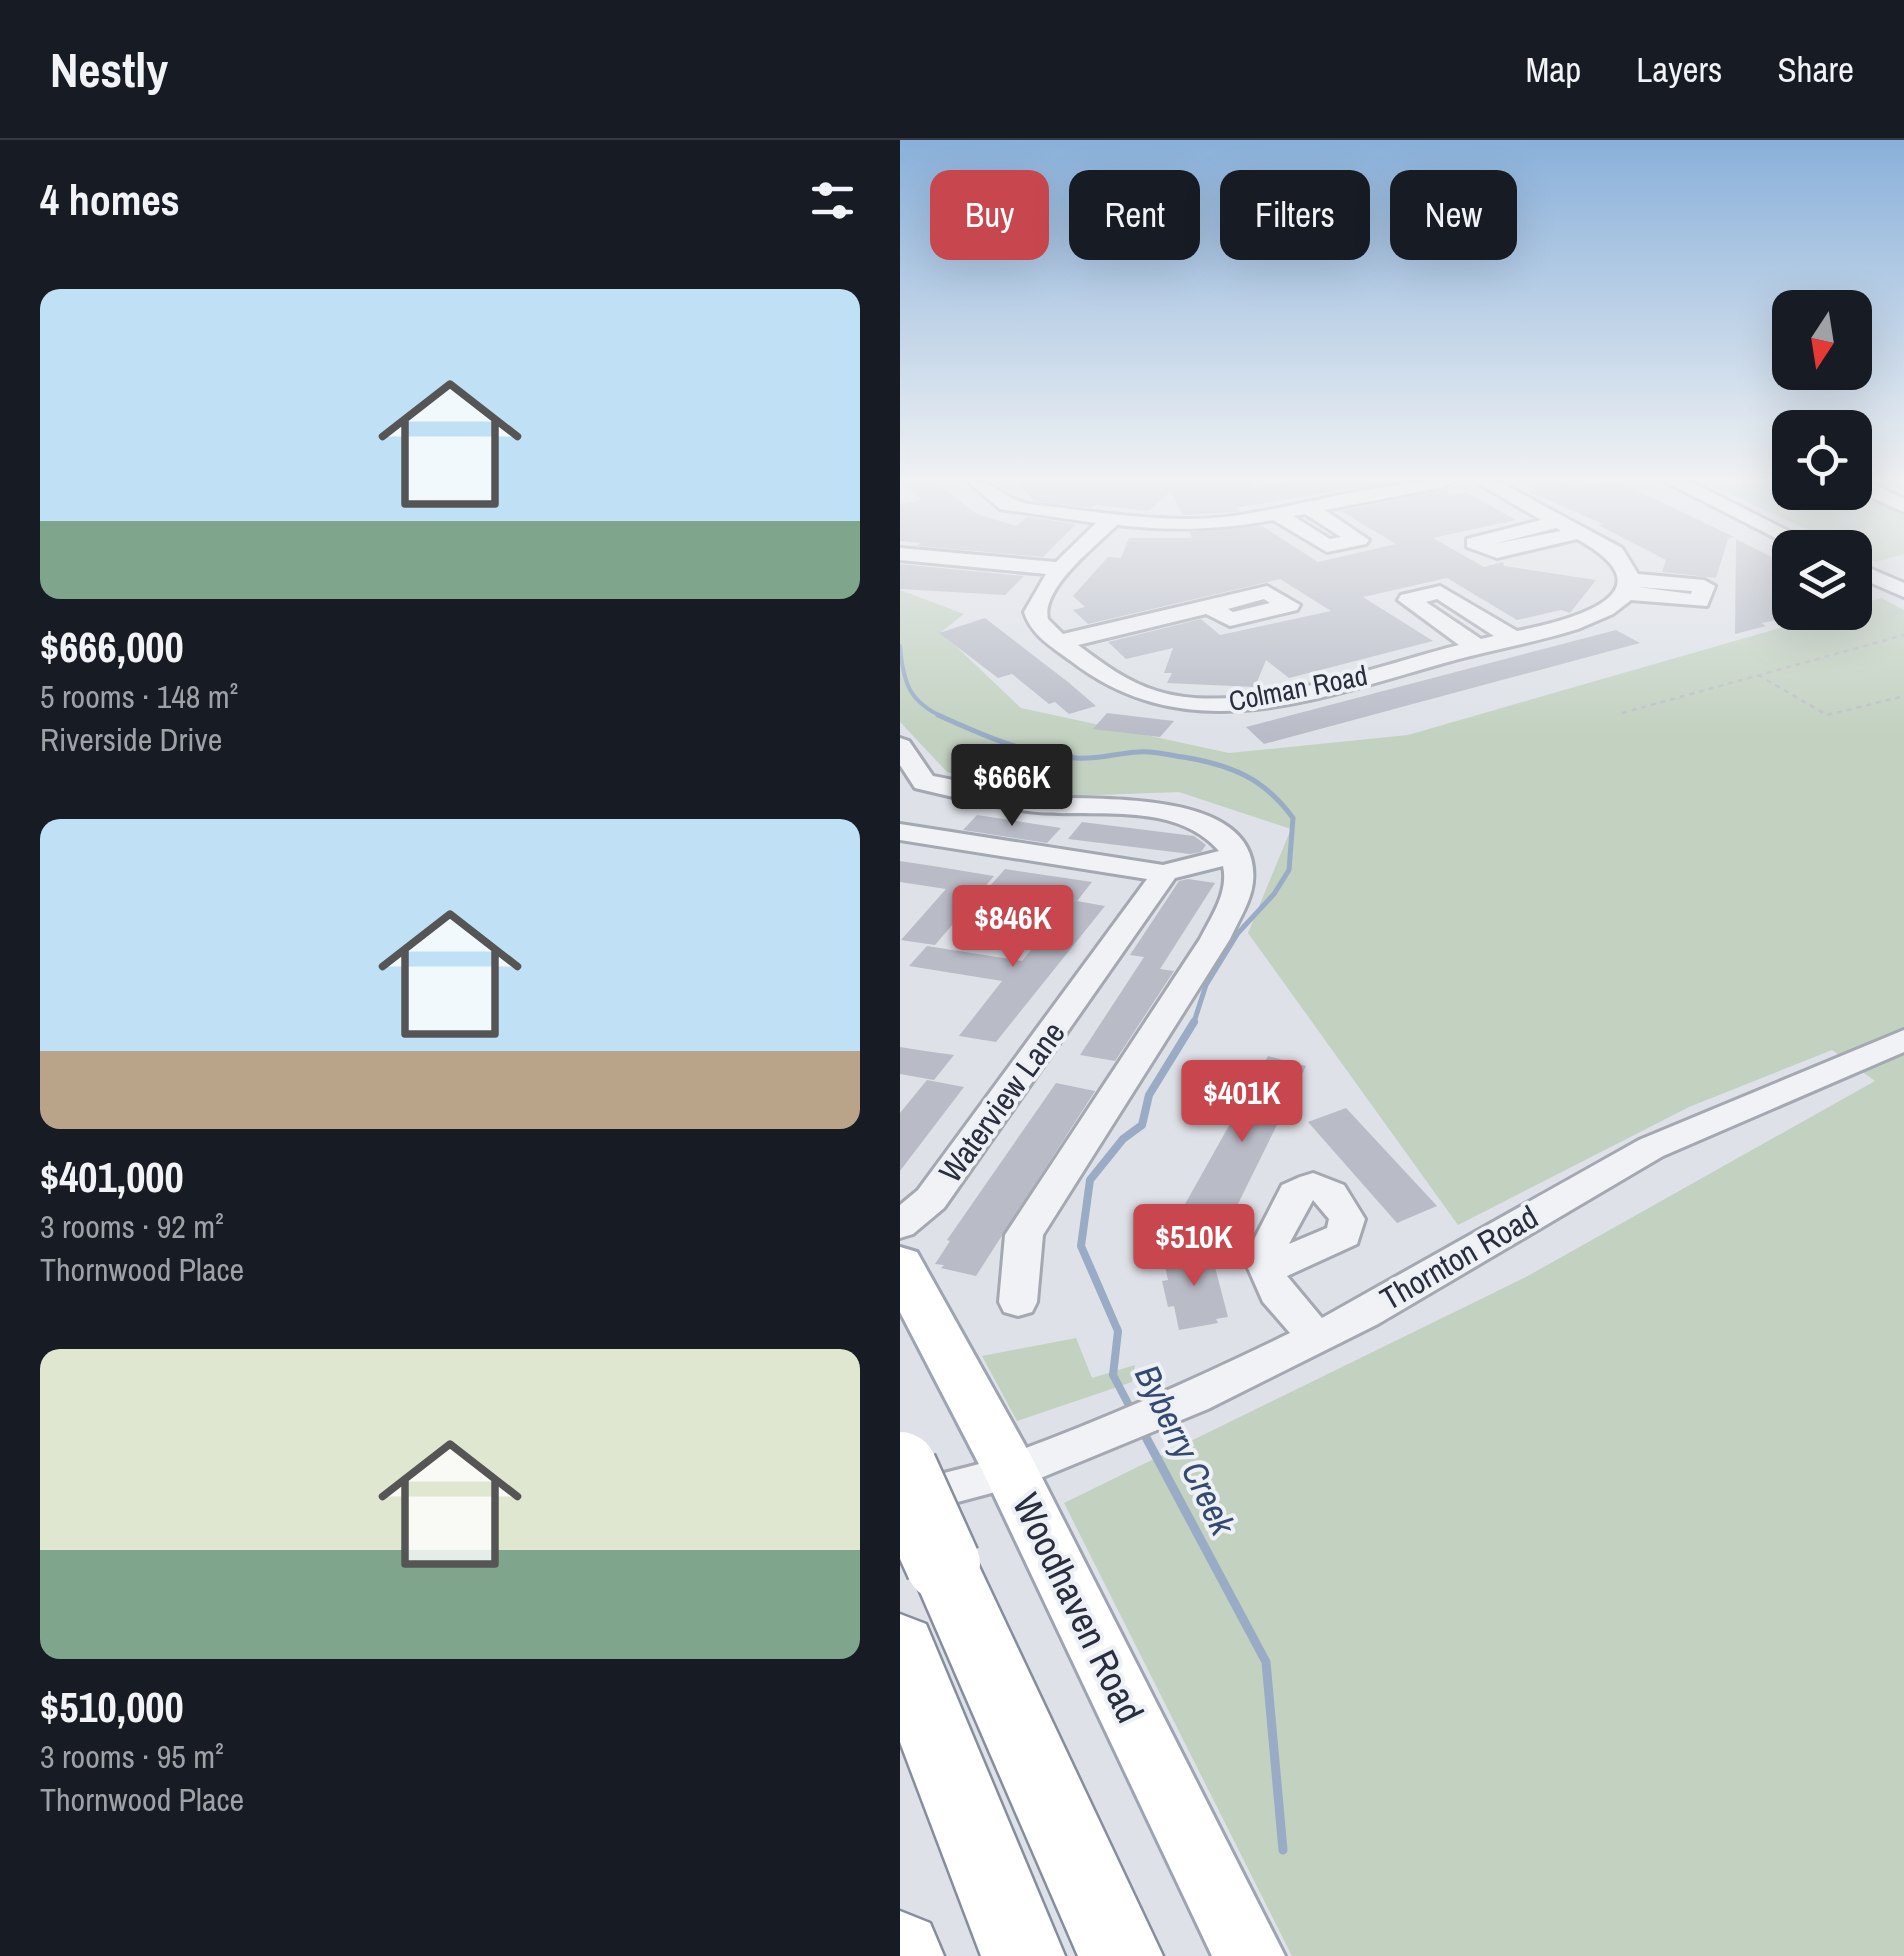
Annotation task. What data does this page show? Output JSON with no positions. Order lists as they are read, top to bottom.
{
  "streets": {
    "main road": ["Woodhaven Road"],
    "street": ["Colman Road", "Waterview Lane", "Thornton Road"]
  },
  "crossings": [
    ["Thornton Road", "Woodhaven Road"]
  ],
  "water": ["Byberry Creek"],
  "north": "bottom",
  "page": {
    "header": "Nestly",
    "nav": ["Map", "Layers", "Share"],
    "heading": "4 homes",
    "chip": [
      "Buy",
      "Rent",
      "Filters",
      "New"
    ],
    "list": [
      {
        "name": "$666,000",
        "note": "5 rooms · 148 m² · Riverside Drive"
      },
      {
        "name": "$401,000",
        "note": "3 rooms · 92 m² · Thornwood Place"
      },
      {
        "name": "$510,000",
        "note": "3 rooms · 95 m² · Thornwood Place"
      }
    ],
    "price": [
      "$666K",
      "$846K",
      "$401K",
      "$510K"
    ]
  }
}
